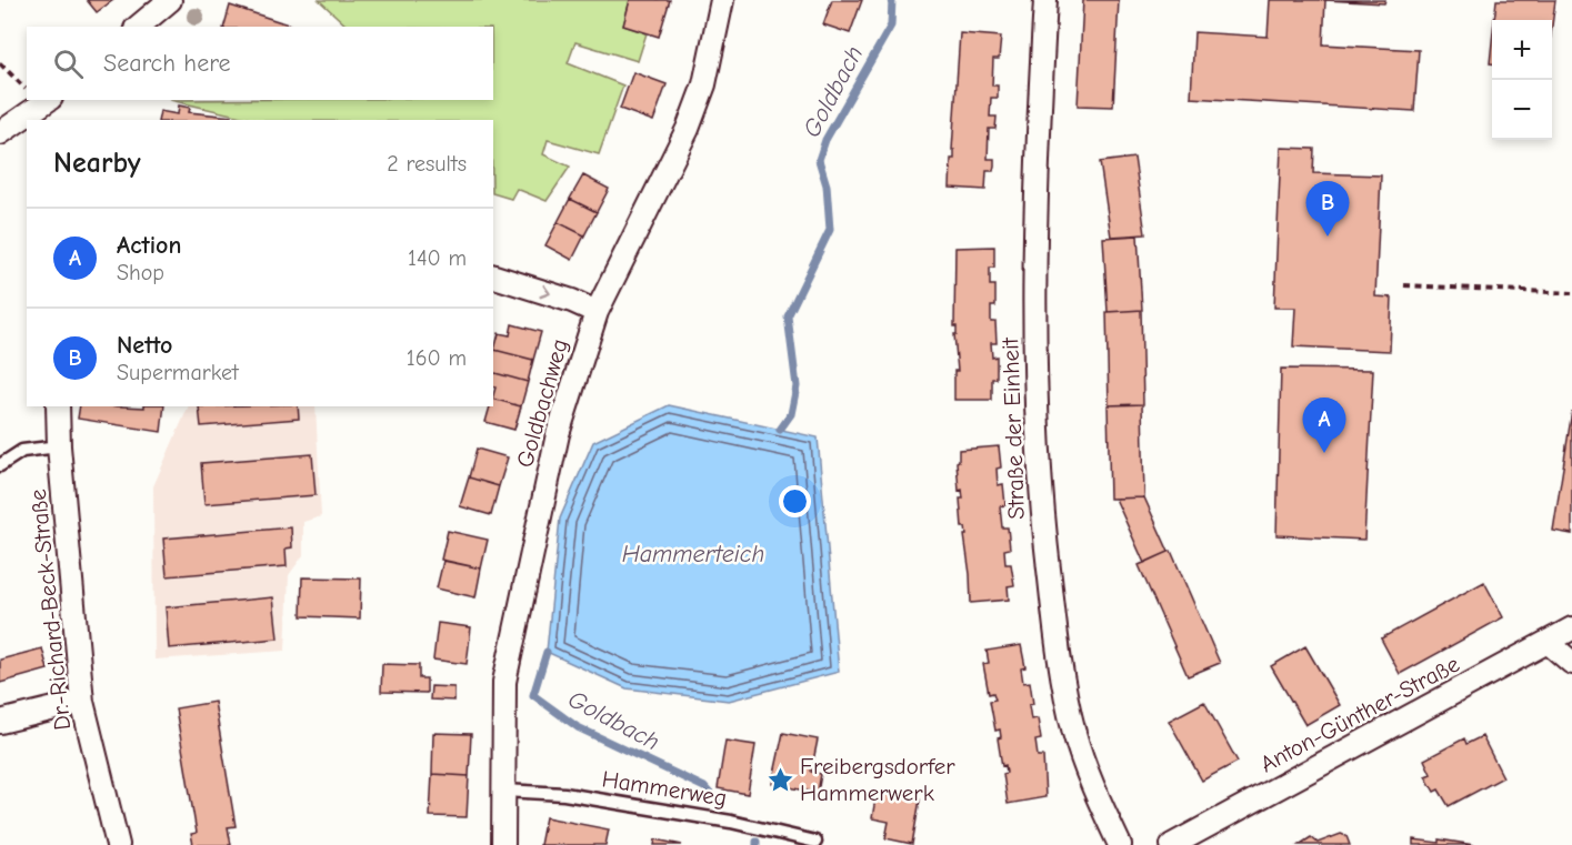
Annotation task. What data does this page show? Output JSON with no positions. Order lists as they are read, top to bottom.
{
  "streets": {
    "street": [
      "Goldbachweg",
      "Straße der Einheit",
      "Dr.-Richard-Beck-Straße",
      "Anton-Günther-Straße"
    ],
    "lane": ["Hammerweg"]
  },
  "crossings": [
    ["Goldbachweg", "Hammerweg"]
  ],
  "water": ["Goldbach", "Hammerteich"],
  "places": {
    "place": ["Freibergsdorfer Hammerwerk"]
  },
  "page": {
    "map_buttons": ["+", "−"],
    "search": "Search here",
    "heading": ["Nearby", "2 results"],
    "pins": ["B", "A"],
    "list": [
      {
        "mark": "A",
        "name": "Action",
        "note": "Shop",
        "value": "140 m"
      },
      {
        "mark": "B",
        "name": "Netto",
        "note": "Supermarket",
        "value": "160 m"
      }
    ]
  }
}
